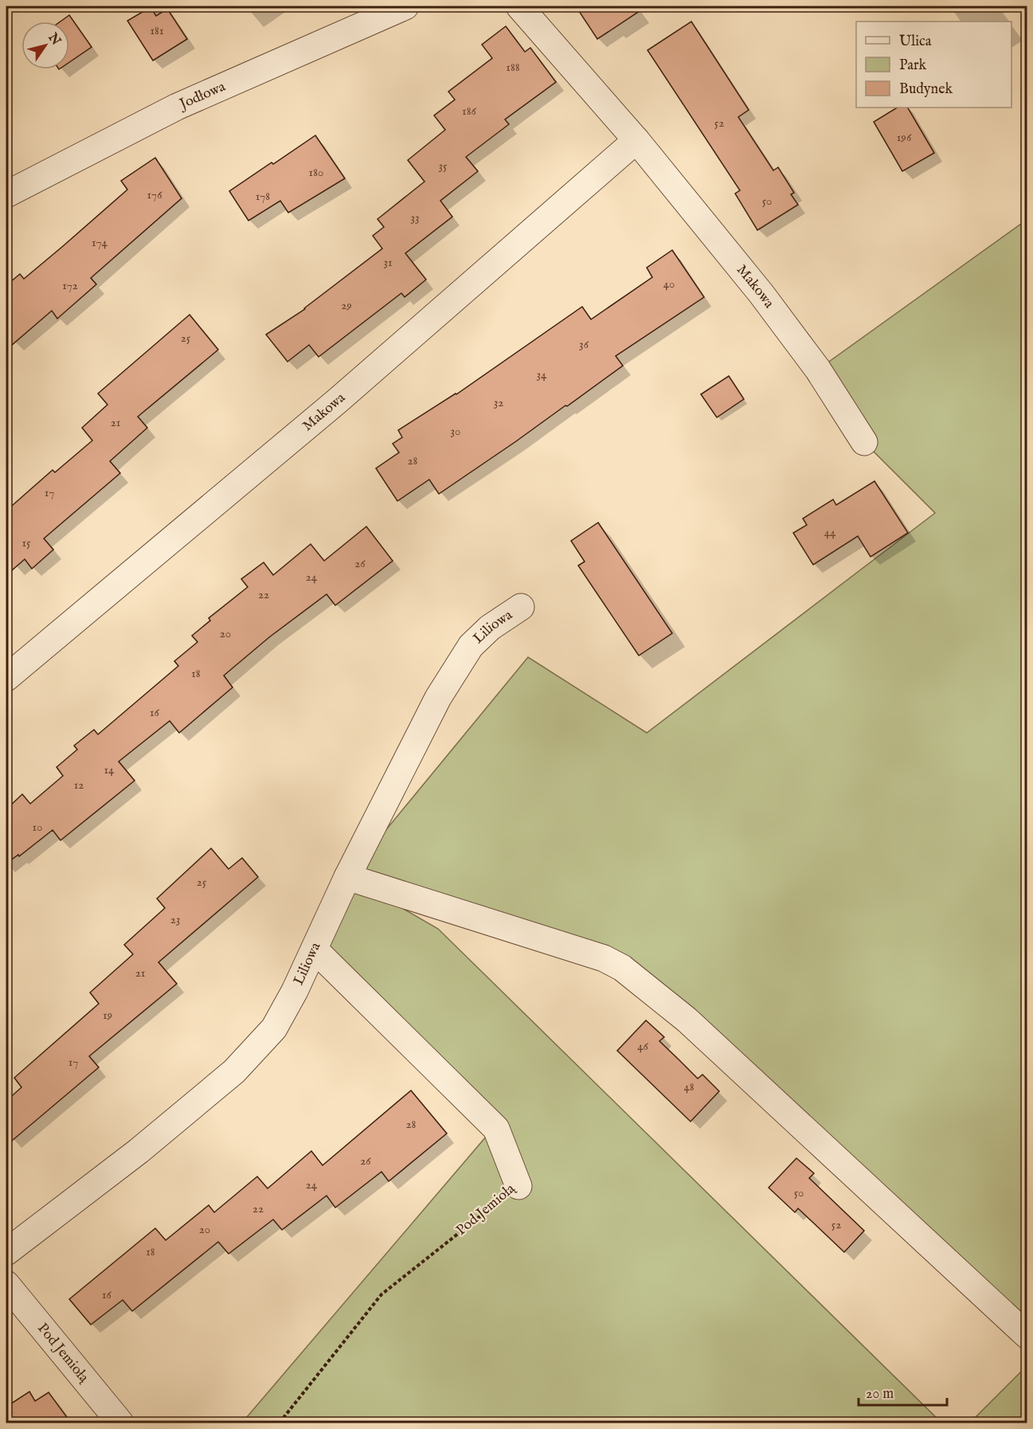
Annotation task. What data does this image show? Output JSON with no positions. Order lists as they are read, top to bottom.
{
  "streets": {
    "street": [
      "Jodłowa",
      "Makowa",
      "Liliowa",
      "Pod Jemiołą"
    ]
  },
  "crossings": [
    ["Liliowa", "Pod Jemiołą"]
  ],
  "house_numbers": [
    "181",
    "188",
    "186",
    "52",
    "196",
    "35",
    "180",
    "176",
    "178",
    "50",
    "33",
    "174",
    "31",
    "40",
    "172",
    "29",
    "25",
    "36",
    "34",
    "32",
    "21",
    "30",
    "28",
    "17",
    "44",
    "15",
    "26",
    "24",
    "22",
    "20",
    "18",
    "16",
    "14",
    "12",
    "10",
    "25",
    "23",
    "21",
    "19",
    "46",
    "17",
    "48",
    "28",
    "26",
    "24",
    "50",
    "22",
    "52",
    "20",
    "18",
    "16"
  ],
  "legend": ["Ulica", "Park", "Budynek"],
  "scale_bar": "20 m",
  "north": "top right"
}
